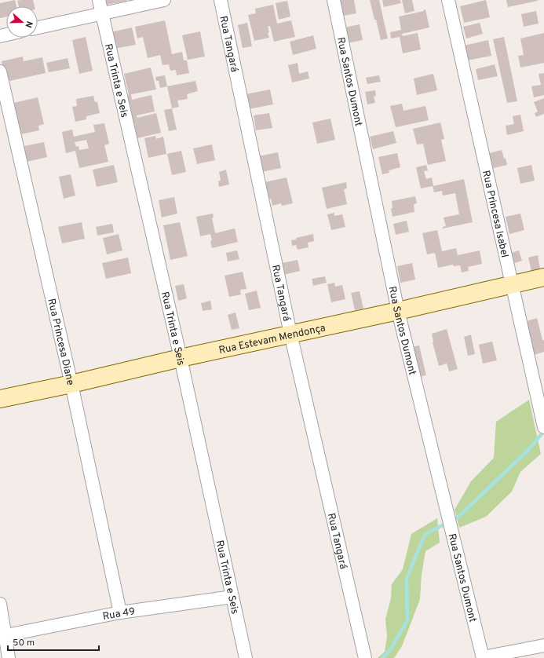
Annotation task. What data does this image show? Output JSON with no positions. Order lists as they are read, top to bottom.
{
  "streets": {
    "street": [
      "Rua Tangará",
      "Rua Trinta e Seis",
      "Rua Santos Dumont",
      "Rua Princesa Isabel",
      "Rua Estevam Mendonça",
      "Rua Princesa Diane",
      "Rua 49"
    ]
  },
  "crossings": [
    ["Rua Tangará", "Rua Estevam Mendonça"],
    ["Rua Trinta e Seis", "Rua Estevam Mendonça"],
    ["Rua Trinta e Seis", "Rua 49"],
    ["Rua Santos Dumont", "Rua Estevam Mendonça"],
    ["Rua Princesa Isabel", "Rua Estevam Mendonça"],
    ["Rua Estevam Mendonça", "Rua Princesa Diane"],
    ["Rua Princesa Diane", "Rua 49"]
  ],
  "scale_bar": "50 m",
  "north": "right"
}
